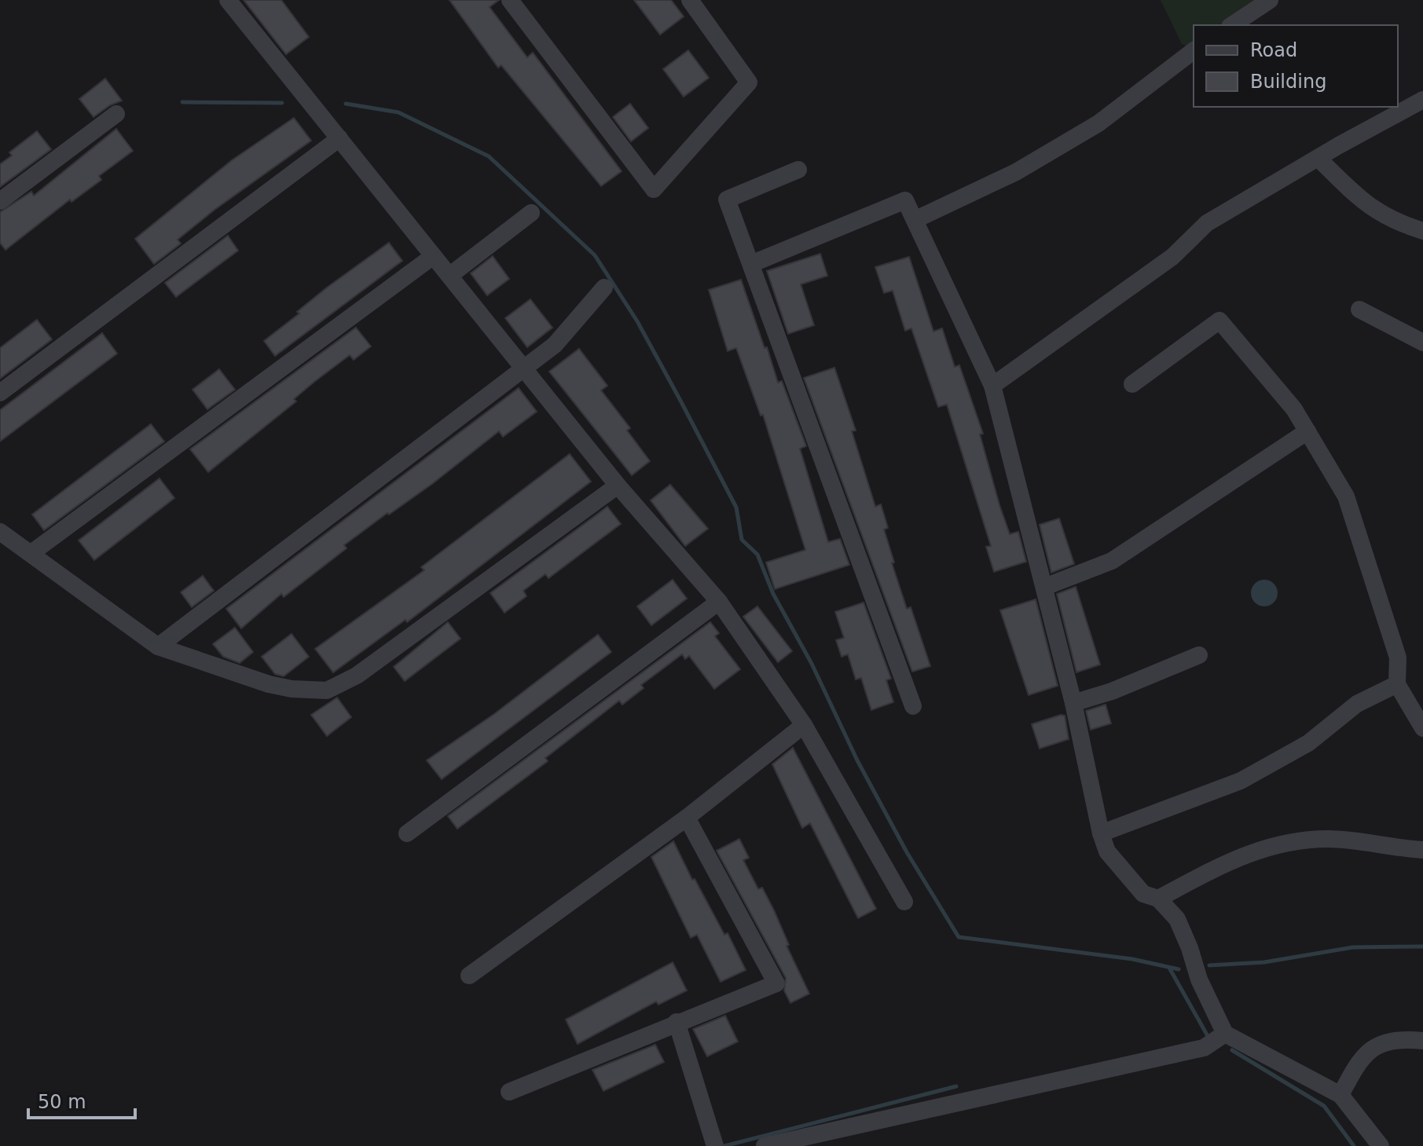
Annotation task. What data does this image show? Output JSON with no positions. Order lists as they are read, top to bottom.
{
  "legend": ["Road", "Building"],
  "scale_bar": "50 m"
}
